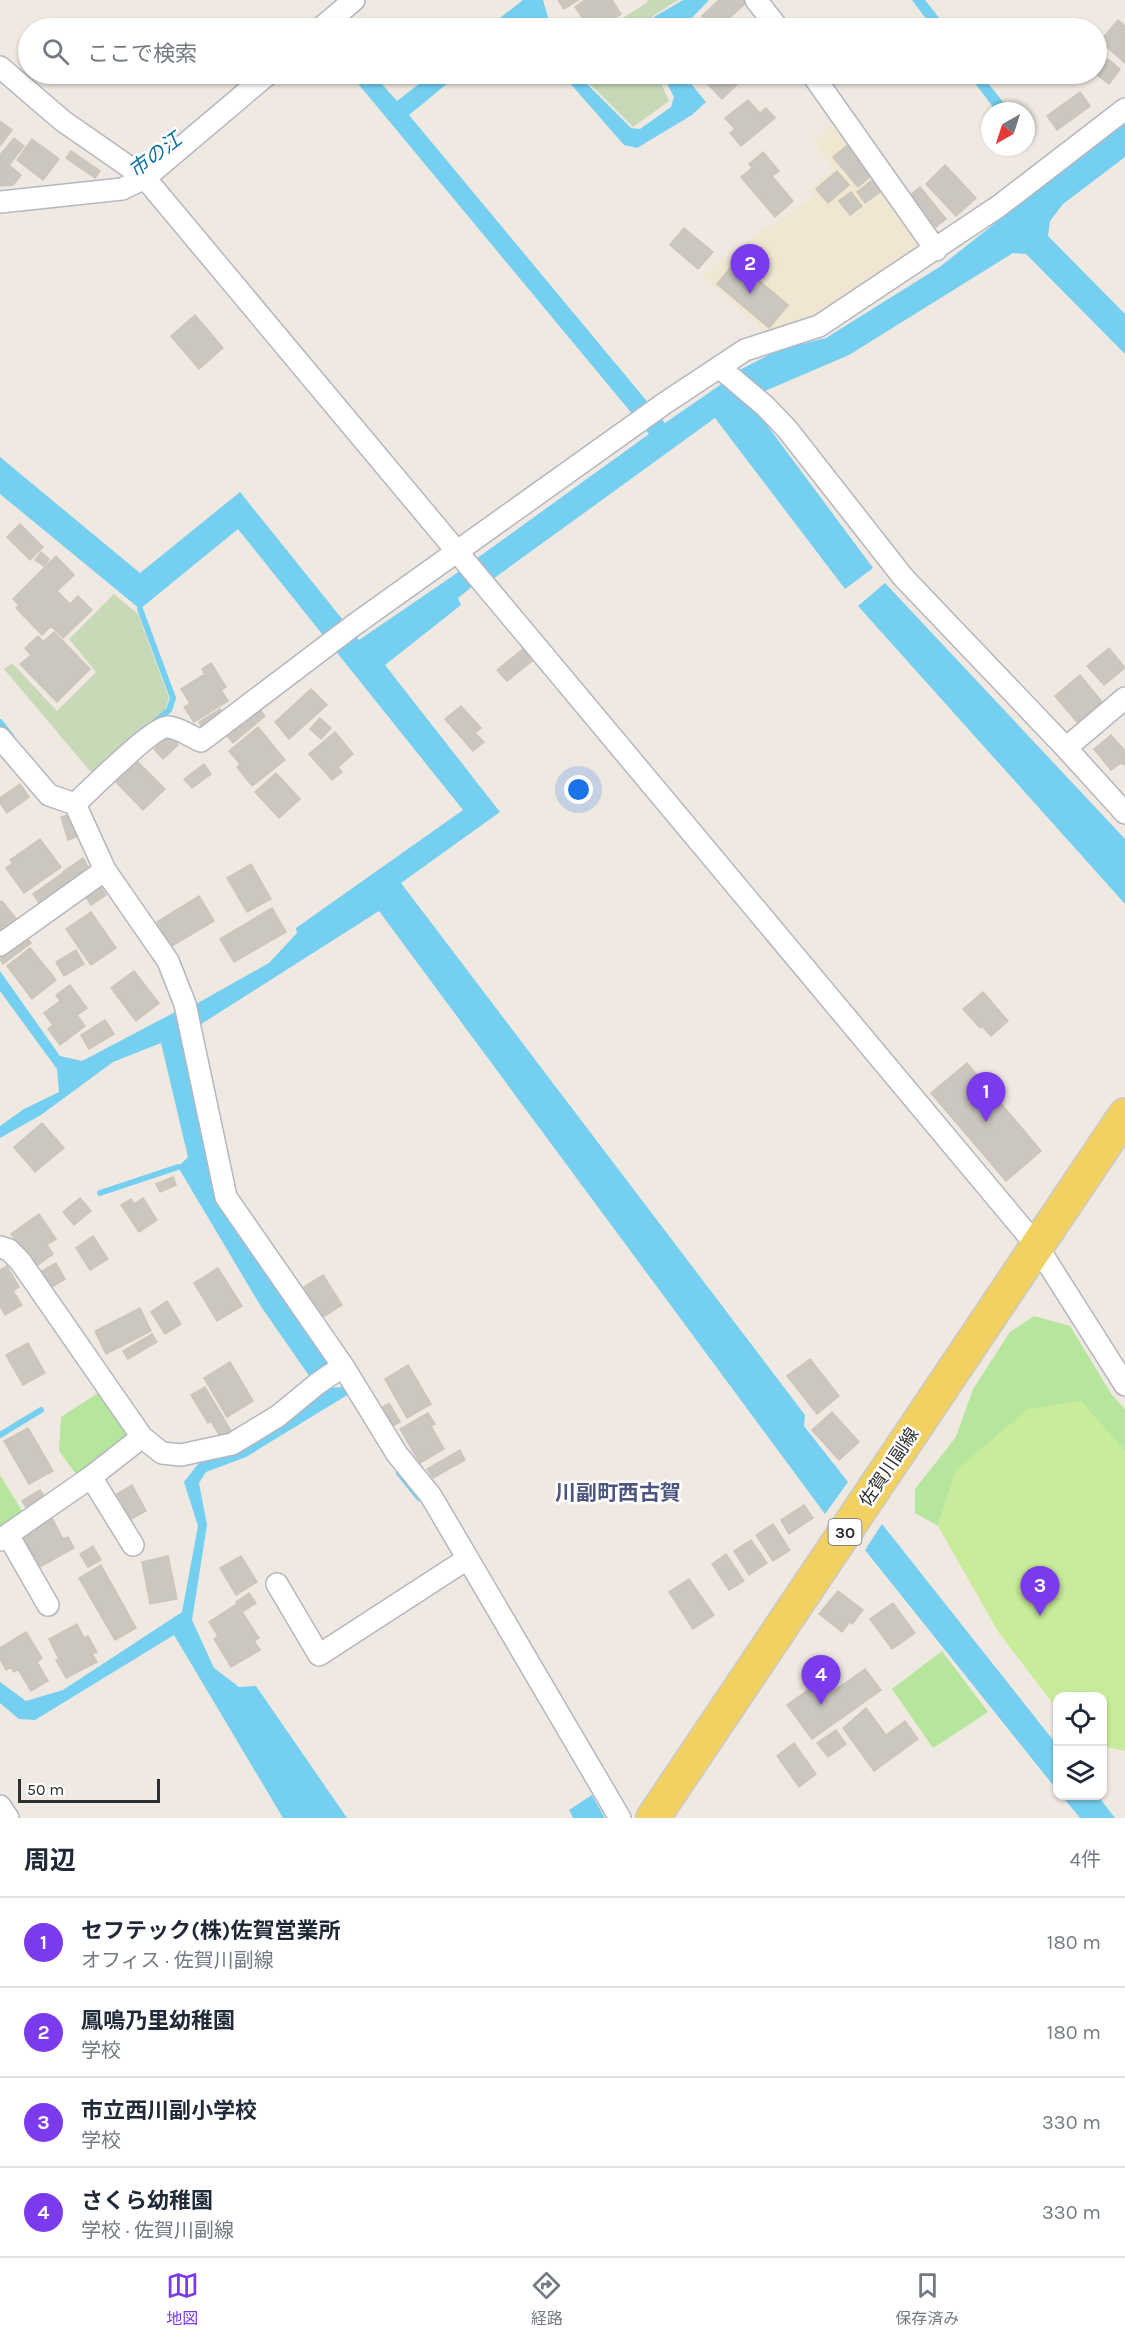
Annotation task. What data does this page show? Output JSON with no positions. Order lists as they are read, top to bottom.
{
  "streets": {
    "main road": ["佐賀川副線", "30"]
  },
  "districts": ["川副町西古賀"],
  "water": ["市の江"],
  "scale_bar": "50 m",
  "north": "bottom left",
  "page": {
    "search": "ここで検索",
    "pins": [
      "2",
      "1",
      "3",
      "4"
    ],
    "scale": "50 m",
    "heading": ["周辺", "4件"],
    "list": [
      {
        "mark": "1",
        "name": "セフテック(株)佐賀営業所",
        "note": "オフィス · 佐賀川副線",
        "value": "180 m"
      },
      {
        "mark": "2",
        "name": "鳳鳴乃里幼稚園",
        "note": "学校",
        "value": "180 m"
      },
      {
        "mark": "3",
        "name": "市立西川副小学校",
        "note": "学校",
        "value": "330 m"
      },
      {
        "mark": "4",
        "name": "さくら幼稚園",
        "note": "学校 · 佐賀川副線",
        "value": "330 m"
      }
    ],
    "nav": ["地図", "経路", "保存済み"]
  }
}
